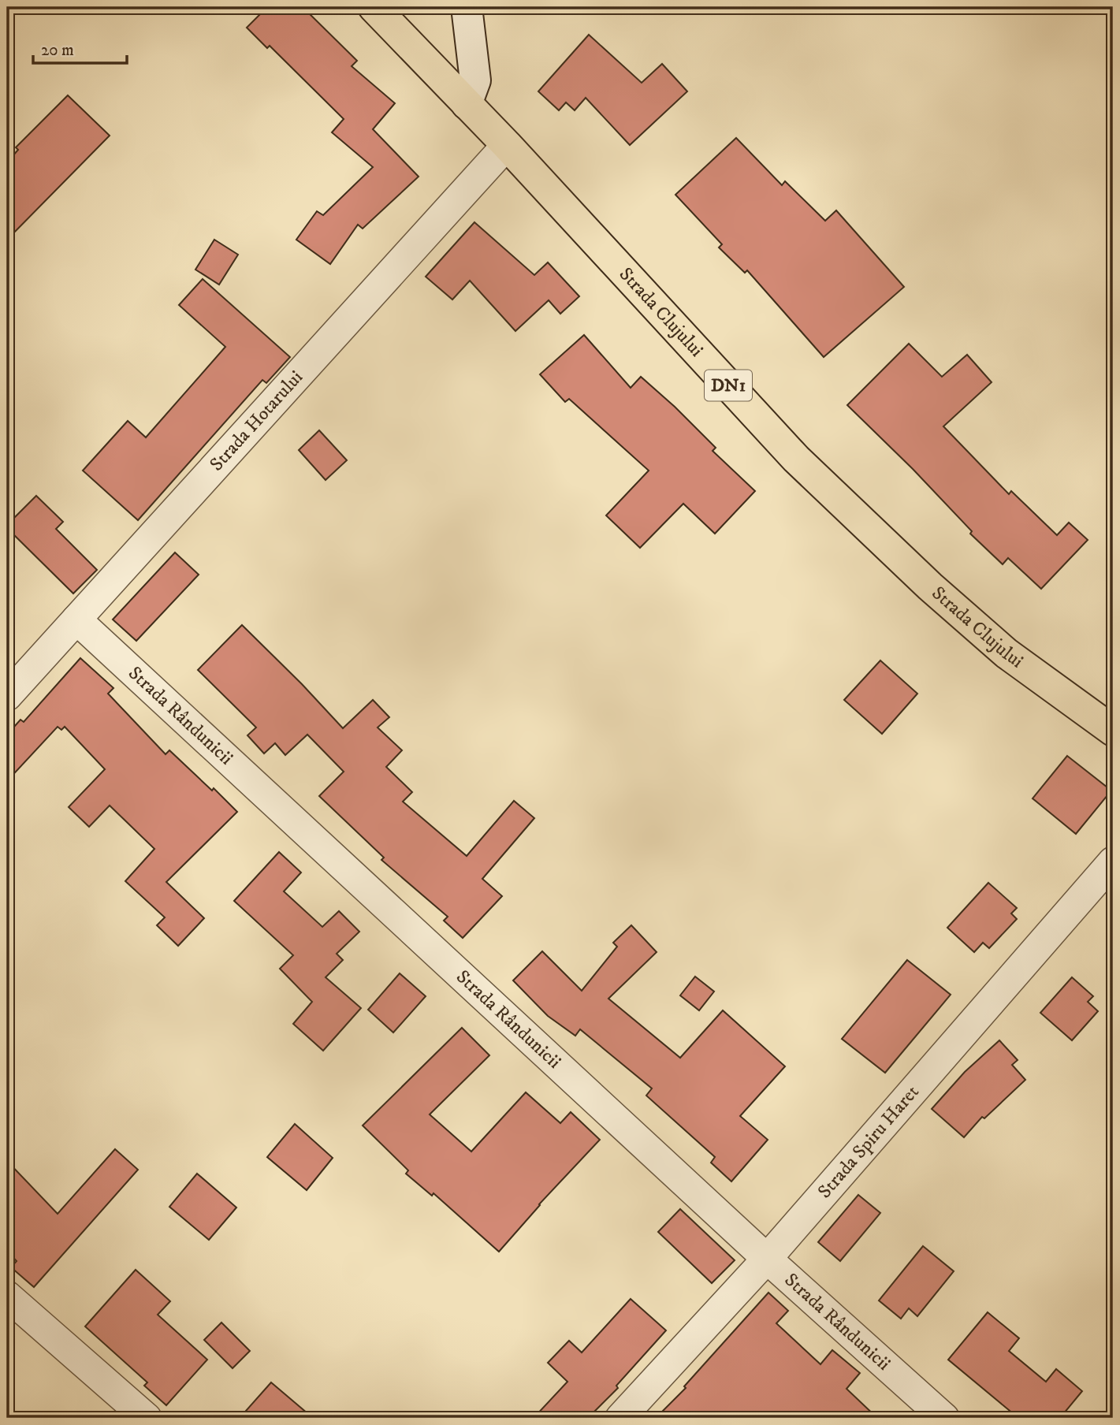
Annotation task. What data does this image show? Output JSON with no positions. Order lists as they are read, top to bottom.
{
  "streets": {
    "main road": ["Strada Clujului", "DN1"],
    "street": ["Strada Hotarului", "Strada Rândunicii", "Strada Spiru Haret"]
  },
  "crossings": [
    ["Strada Clujului", "Strada Hotarului"],
    ["Strada Hotarului", "Strada Rândunicii"],
    ["Strada Rândunicii", "Strada Spiru Haret"]
  ],
  "scale_bar": "20 m"
}
